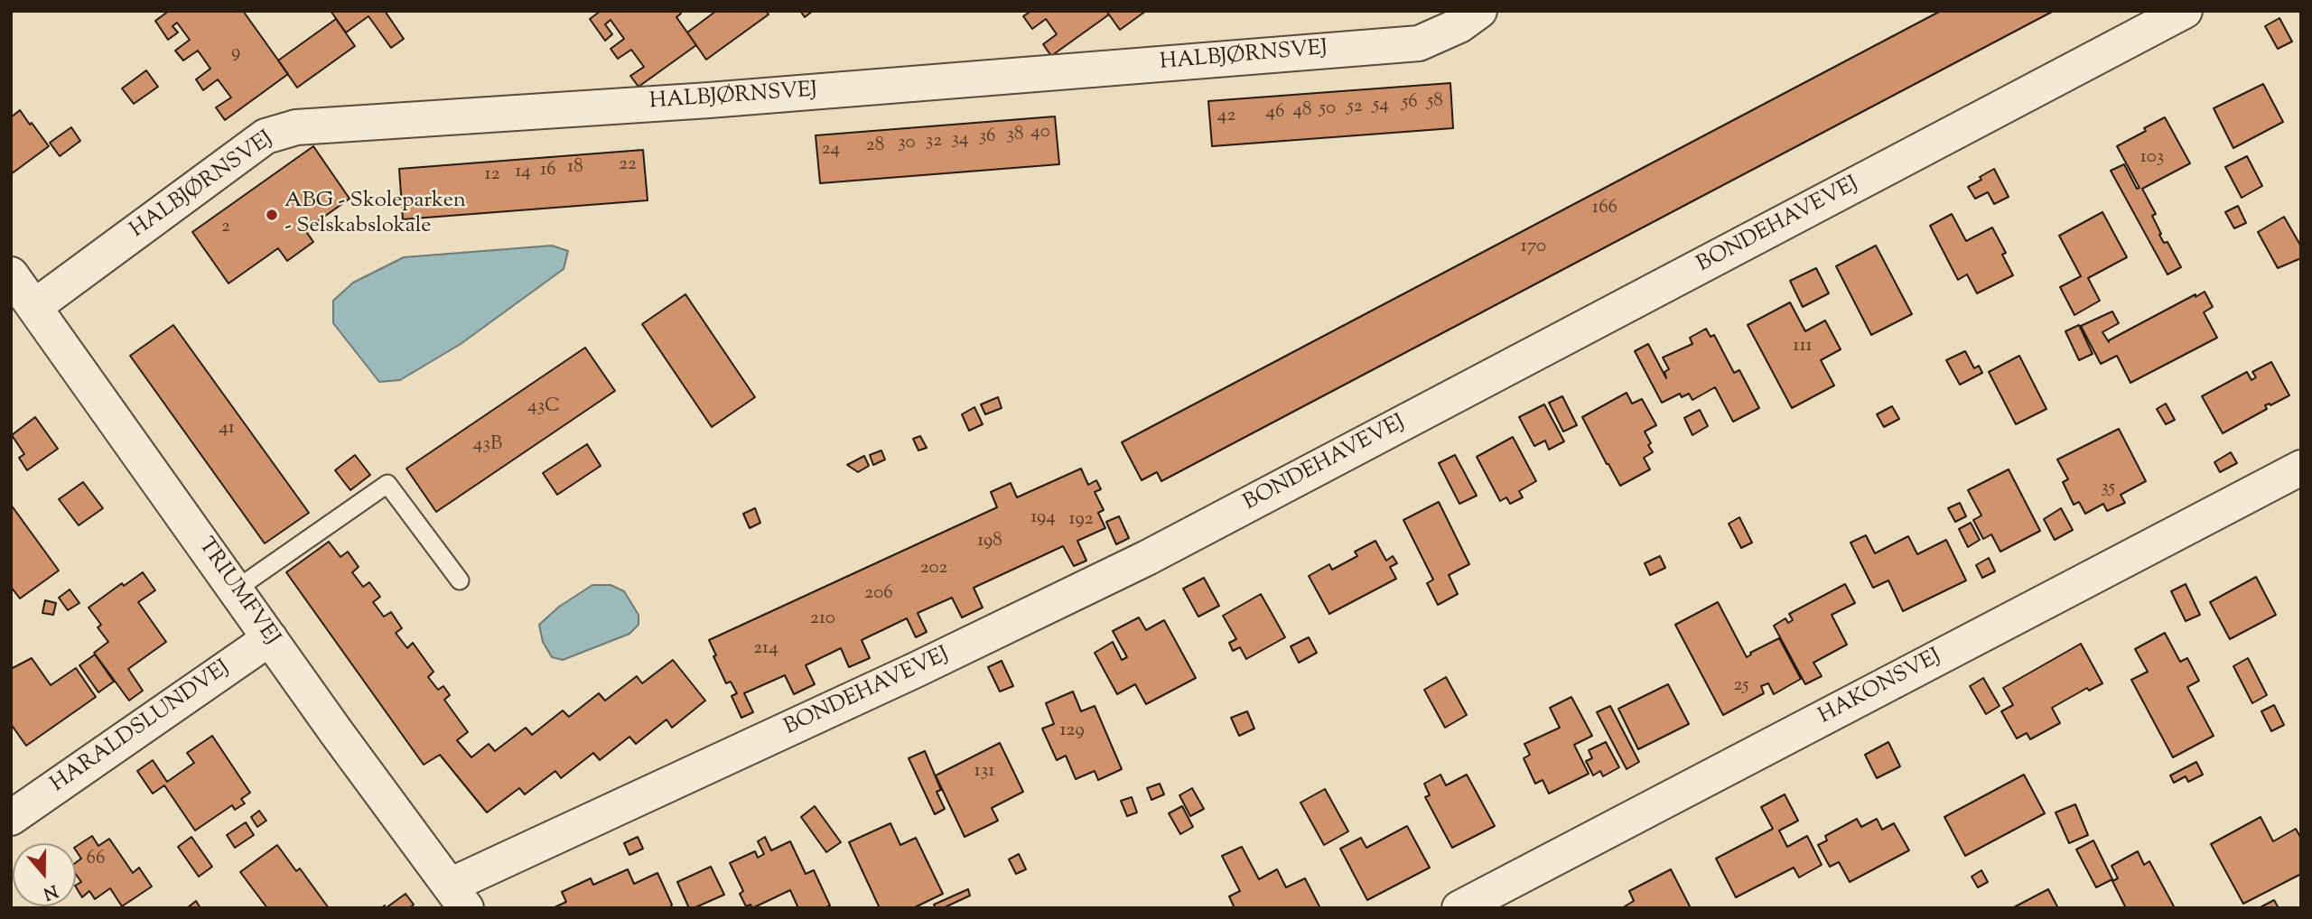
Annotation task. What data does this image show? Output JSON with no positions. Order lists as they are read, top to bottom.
{
  "streets": {
    "street": [
      "HALBJØRNSVEJ",
      "BONDEHAVEVEJ",
      "TRIUMFVEJ",
      "HAKONSVEJ",
      "HARALDSLUNDVEJ"
    ]
  },
  "crossings": [
    ["HALBJØRNSVEJ", "TRIUMFVEJ"],
    ["BONDEHAVEVEJ", "TRIUMFVEJ"],
    ["TRIUMFVEJ", "HARALDSLUNDVEJ"]
  ],
  "places": ["ABG - Skoleparken - Selskabslokale"],
  "house_numbers": [
    "9",
    "58",
    "56",
    "54",
    "52",
    "50",
    "48",
    "46",
    "42",
    "40",
    "38",
    "36",
    "34",
    "32",
    "30",
    "28",
    "24",
    "103",
    "22",
    "18",
    "16",
    "14",
    "12",
    "166",
    "2",
    "170",
    "111",
    "43C",
    "41",
    "43B",
    "35",
    "194",
    "192",
    "198",
    "202",
    "206",
    "210",
    "214",
    "25",
    "129",
    "131",
    "66"
  ],
  "north": "bottom"
}
